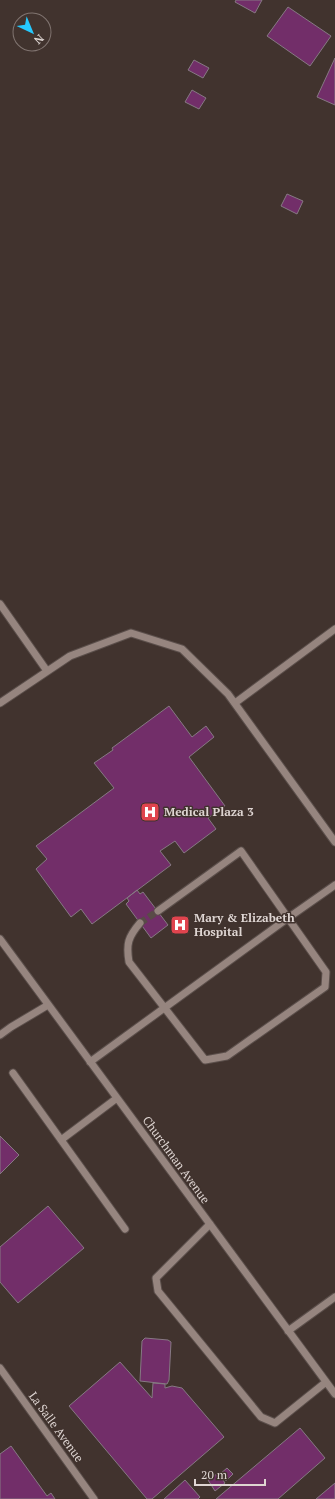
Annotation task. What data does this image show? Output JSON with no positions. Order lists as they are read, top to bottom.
{
  "streets": {
    "street": ["Churchman Avenue", "La Salle Avenue"]
  },
  "places": {
    "hospital": ["Medical Plaza 3", "Mary & Elizabeth Hospital"]
  },
  "scale_bar": "20 m",
  "north": "bottom right"
}
